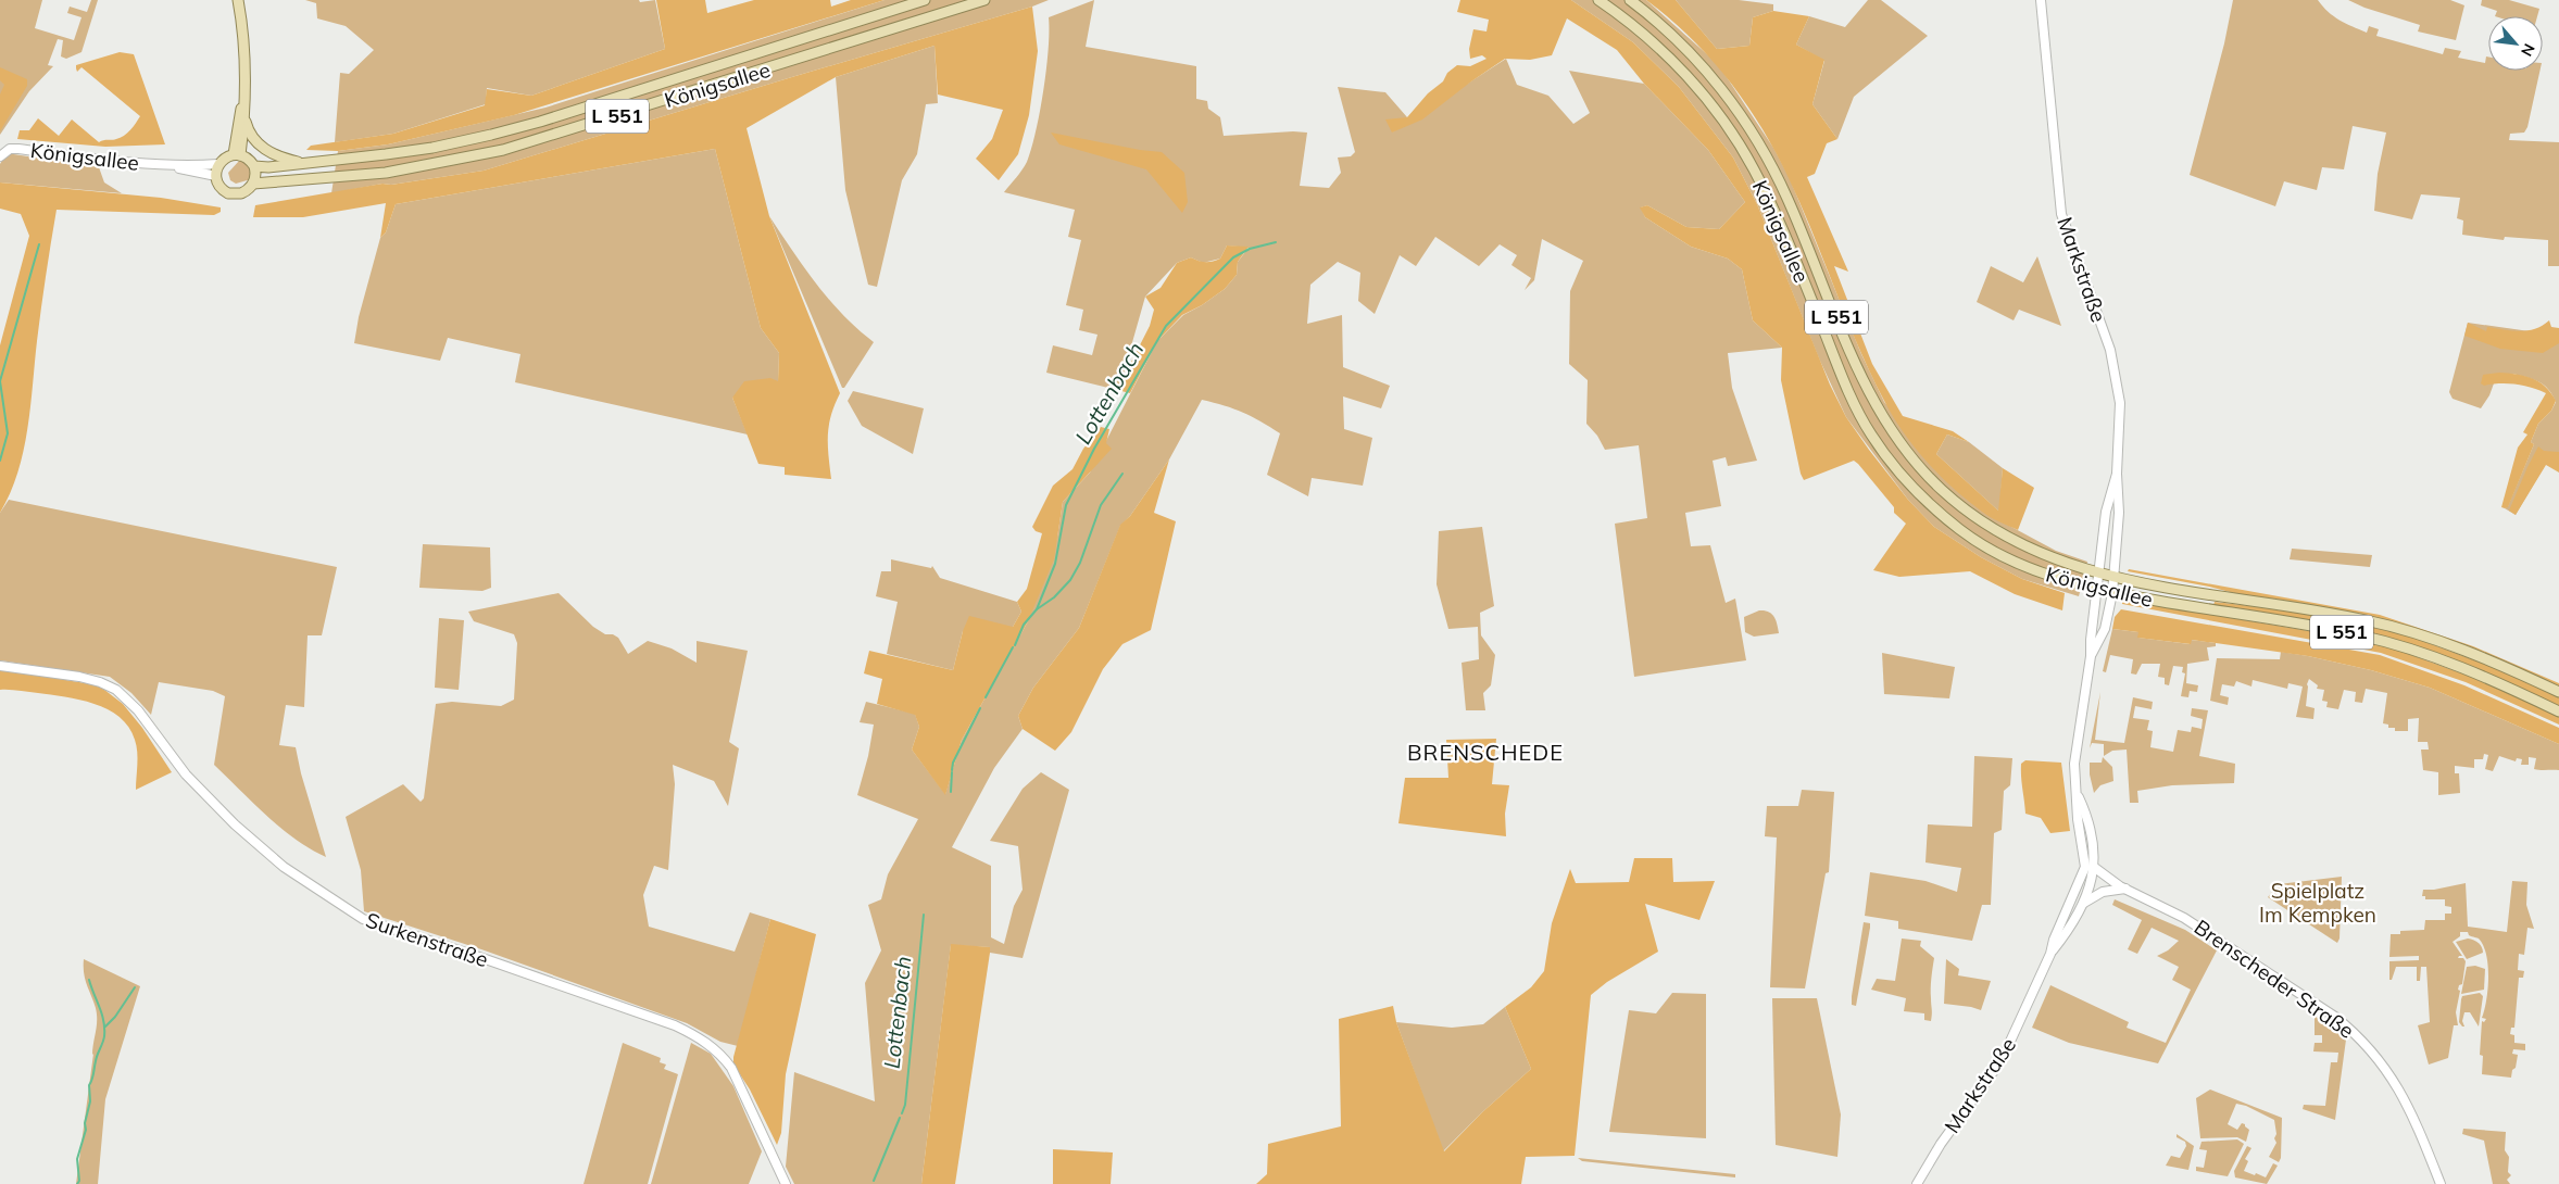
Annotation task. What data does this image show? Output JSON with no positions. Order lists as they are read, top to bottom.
{
  "streets": {
    "main road": [
      "Königsallee",
      "L 551",
      "Markstraße",
      "Surkenstraße",
      "Brenscheder Straße"
    ]
  },
  "crossings": [
    ["Königsallee", "Markstraße"],
    ["Markstraße", "Brenscheder Straße"]
  ],
  "districts": ["BRENSCHEDE"],
  "water": ["Lottenbach"],
  "parks": ["Spielplatz Im Kempken"],
  "north": "bottom right"
}
